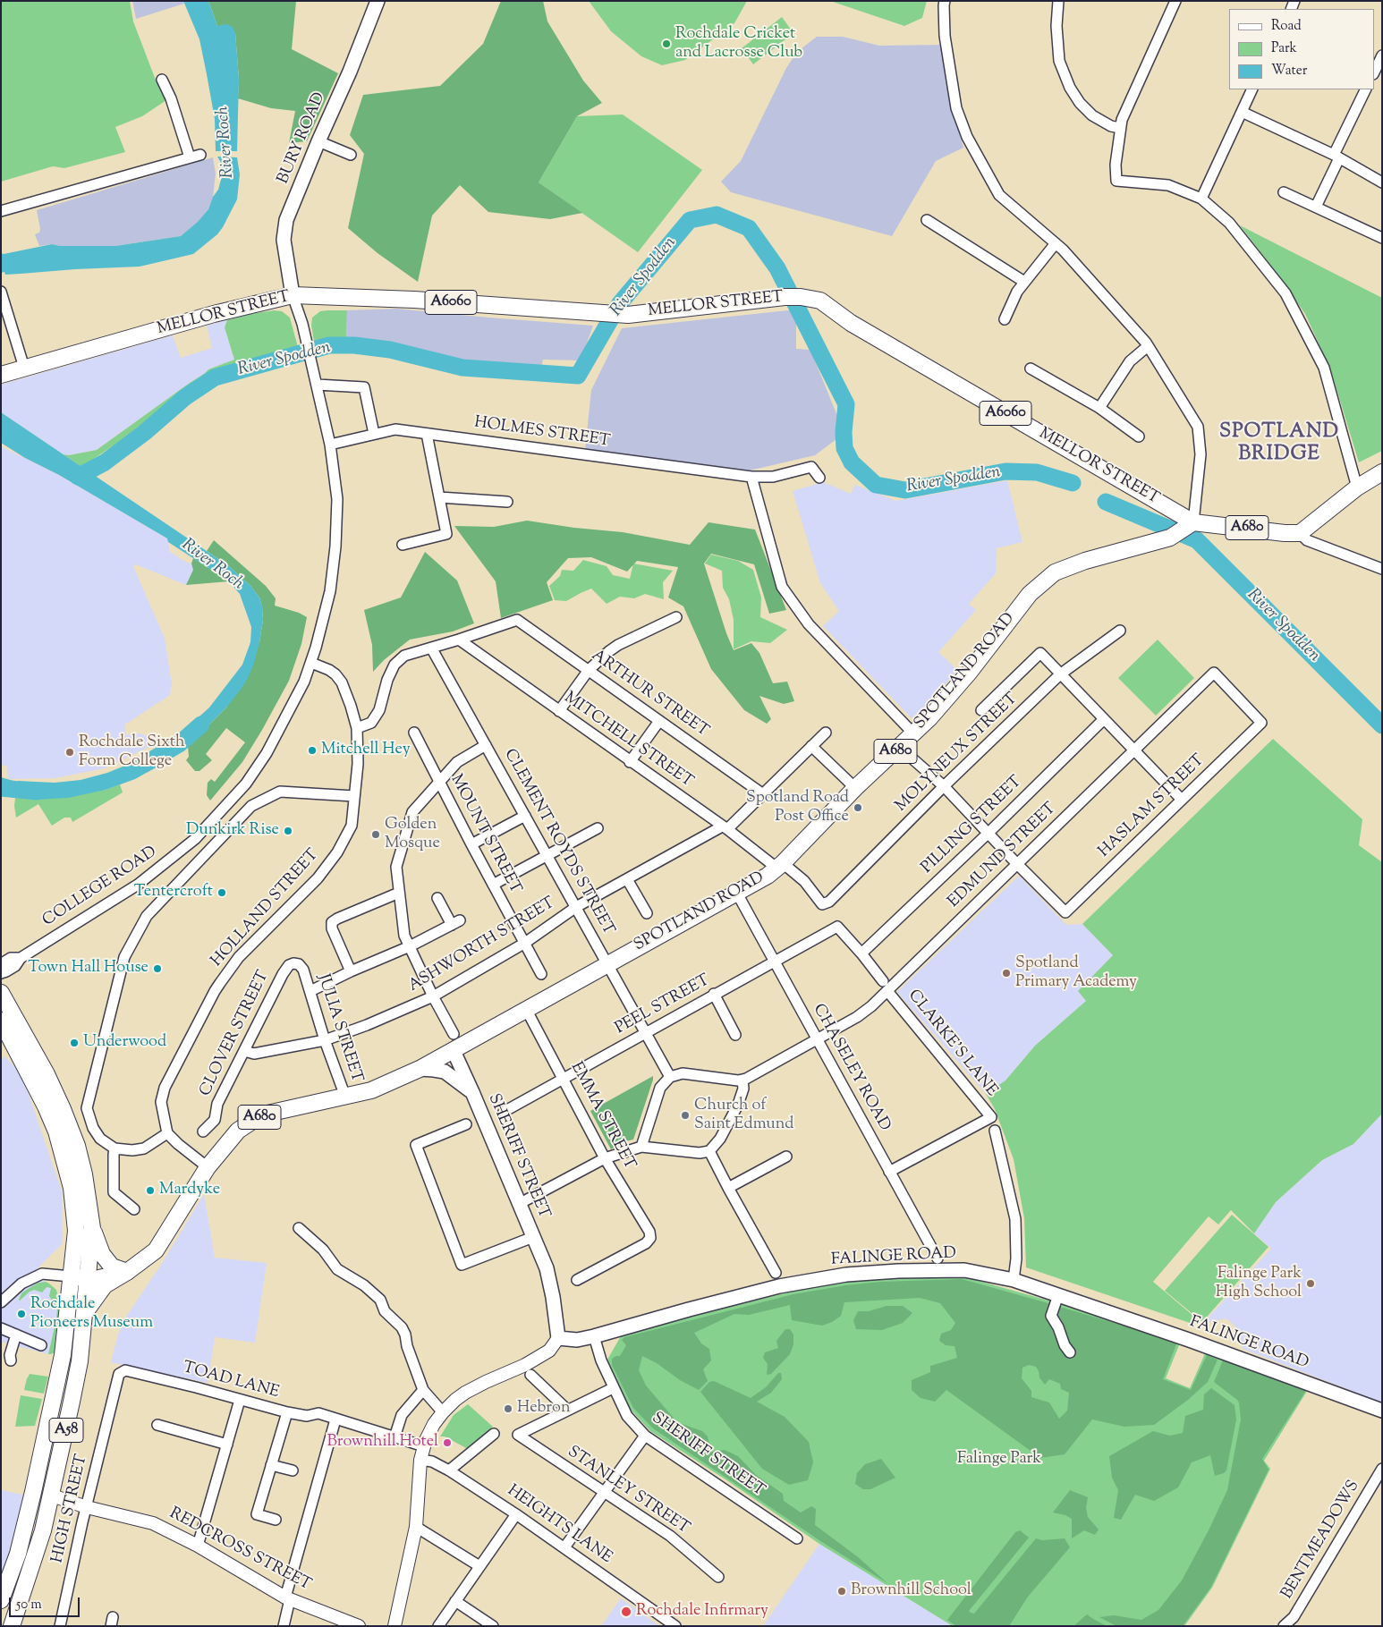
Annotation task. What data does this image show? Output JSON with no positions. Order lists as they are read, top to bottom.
{
  "streets": {
    "main road": [
      "BURY ROAD",
      "A6060",
      "MELLOR STREET",
      "A680",
      "SPOTLAND ROAD",
      "SHERIFF STREET",
      "FALINGE ROAD",
      "A58"
    ],
    "street": [
      "HOLMES STREET",
      "ARTHUR STREET",
      "MITCHELL STREET",
      "MOLYNEUX STREET",
      "HASLAM STREET",
      "PILLING STREET",
      "MOUNT STREET",
      "CLEMENT ROYDS STREET",
      "EDMUND STREET",
      "COLLEGE ROAD",
      "HOLLAND STREET",
      "ASHWORTH STREET",
      "PEEL STREET",
      "JULIA STREET",
      "CLOVER STREET",
      "CLARKE'S LANE",
      "CHASELEY ROAD",
      "EMMA STREET",
      "TOAD LANE",
      "STANLEY STREET",
      "HIGH STREET",
      "HEIGHTS LANE",
      "BENTMEADOWS",
      "REDCROSS STREET"
    ]
  },
  "crossings": [
    ["BURY ROAD", "MELLOR STREET"],
    ["BURY ROAD", "COLLEGE ROAD"],
    ["MELLOR STREET", "A680"],
    ["MELLOR STREET", "SPOTLAND ROAD"],
    ["MELLOR STREET", "COLLEGE ROAD"],
    ["HOLMES STREET", "COLLEGE ROAD"],
    ["A680", "SPOTLAND ROAD"],
    ["SPOTLAND ROAD", "MITCHELL STREET"],
    ["SPOTLAND ROAD", "MOLYNEUX STREET"],
    ["SPOTLAND ROAD", "CLEMENT ROYDS STREET"],
    ["SPOTLAND ROAD", "JULIA STREET"],
    ["SPOTLAND ROAD", "CHASELEY ROAD"],
    ["SPOTLAND ROAD", "EMMA STREET"],
    ["SPOTLAND ROAD", "SHERIFF STREET"],
    ["SPOTLAND ROAD", "A58"],
    ["ARTHUR STREET", "MITCHELL STREET"],
    ["ARTHUR STREET", "ASHWORTH STREET"],
    ["MITCHELL STREET", "MOLYNEUX STREET"],
    ["MITCHELL STREET", "ASHWORTH STREET"],
    ["HASLAM STREET", "EDMUND STREET"],
    ["PILLING STREET", "PEEL STREET"],
    ["MOUNT STREET", "ASHWORTH STREET"],
    ["CLEMENT ROYDS STREET", "ASHWORTH STREET"],
    ["CLEMENT ROYDS STREET", "PEEL STREET"],
    ["EDMUND STREET", "CLARKE'S LANE"],
    ["EDMUND STREET", "CHASELEY ROAD"],
    ["COLLEGE ROAD", "HOLLAND STREET"],
    ["ASHWORTH STREET", "JULIA STREET"],
    ["ASHWORTH STREET", "CLOVER STREET"],
    ["PEEL STREET", "CHASELEY ROAD"],
    ["PEEL STREET", "EMMA STREET"],
    ["JULIA STREET", "CLOVER STREET"],
    ["CLARKE'S LANE", "CHASELEY ROAD"],
    ["SHERIFF STREET", "FALINGE ROAD"],
    ["TOAD LANE", "HIGH STREET"],
    ["A58", "REDCROSS STREET"],
    ["HIGH STREET", "REDCROSS STREET"]
  ],
  "districts": ["SPOTLAND BRIDGE"],
  "water": ["River Roch", "River Spodden"],
  "parks": ["Falinge Park"],
  "places": [
    "Rochdale Cricket and Lacrosse Club",
    "Mitchell Hey",
    "Rochdale Sixth Form College",
    "Spotland Road Post Office",
    "Dunkirk Rise",
    "Golden Mosque",
    "Tentercroft",
    "Town Hall House",
    "Spotland Primary Academy",
    "Underwood",
    "Church of Saint Edmund",
    "Mardyke",
    "Falinge Park High School",
    "Rochdale Pioneers Museum",
    "Hebron",
    "Brownhill Hotel",
    "Brownhill School",
    "Rochdale Infirmary"
  ],
  "legend": ["Road", "Park", "Water"],
  "scale_bar": "50 m"
}
